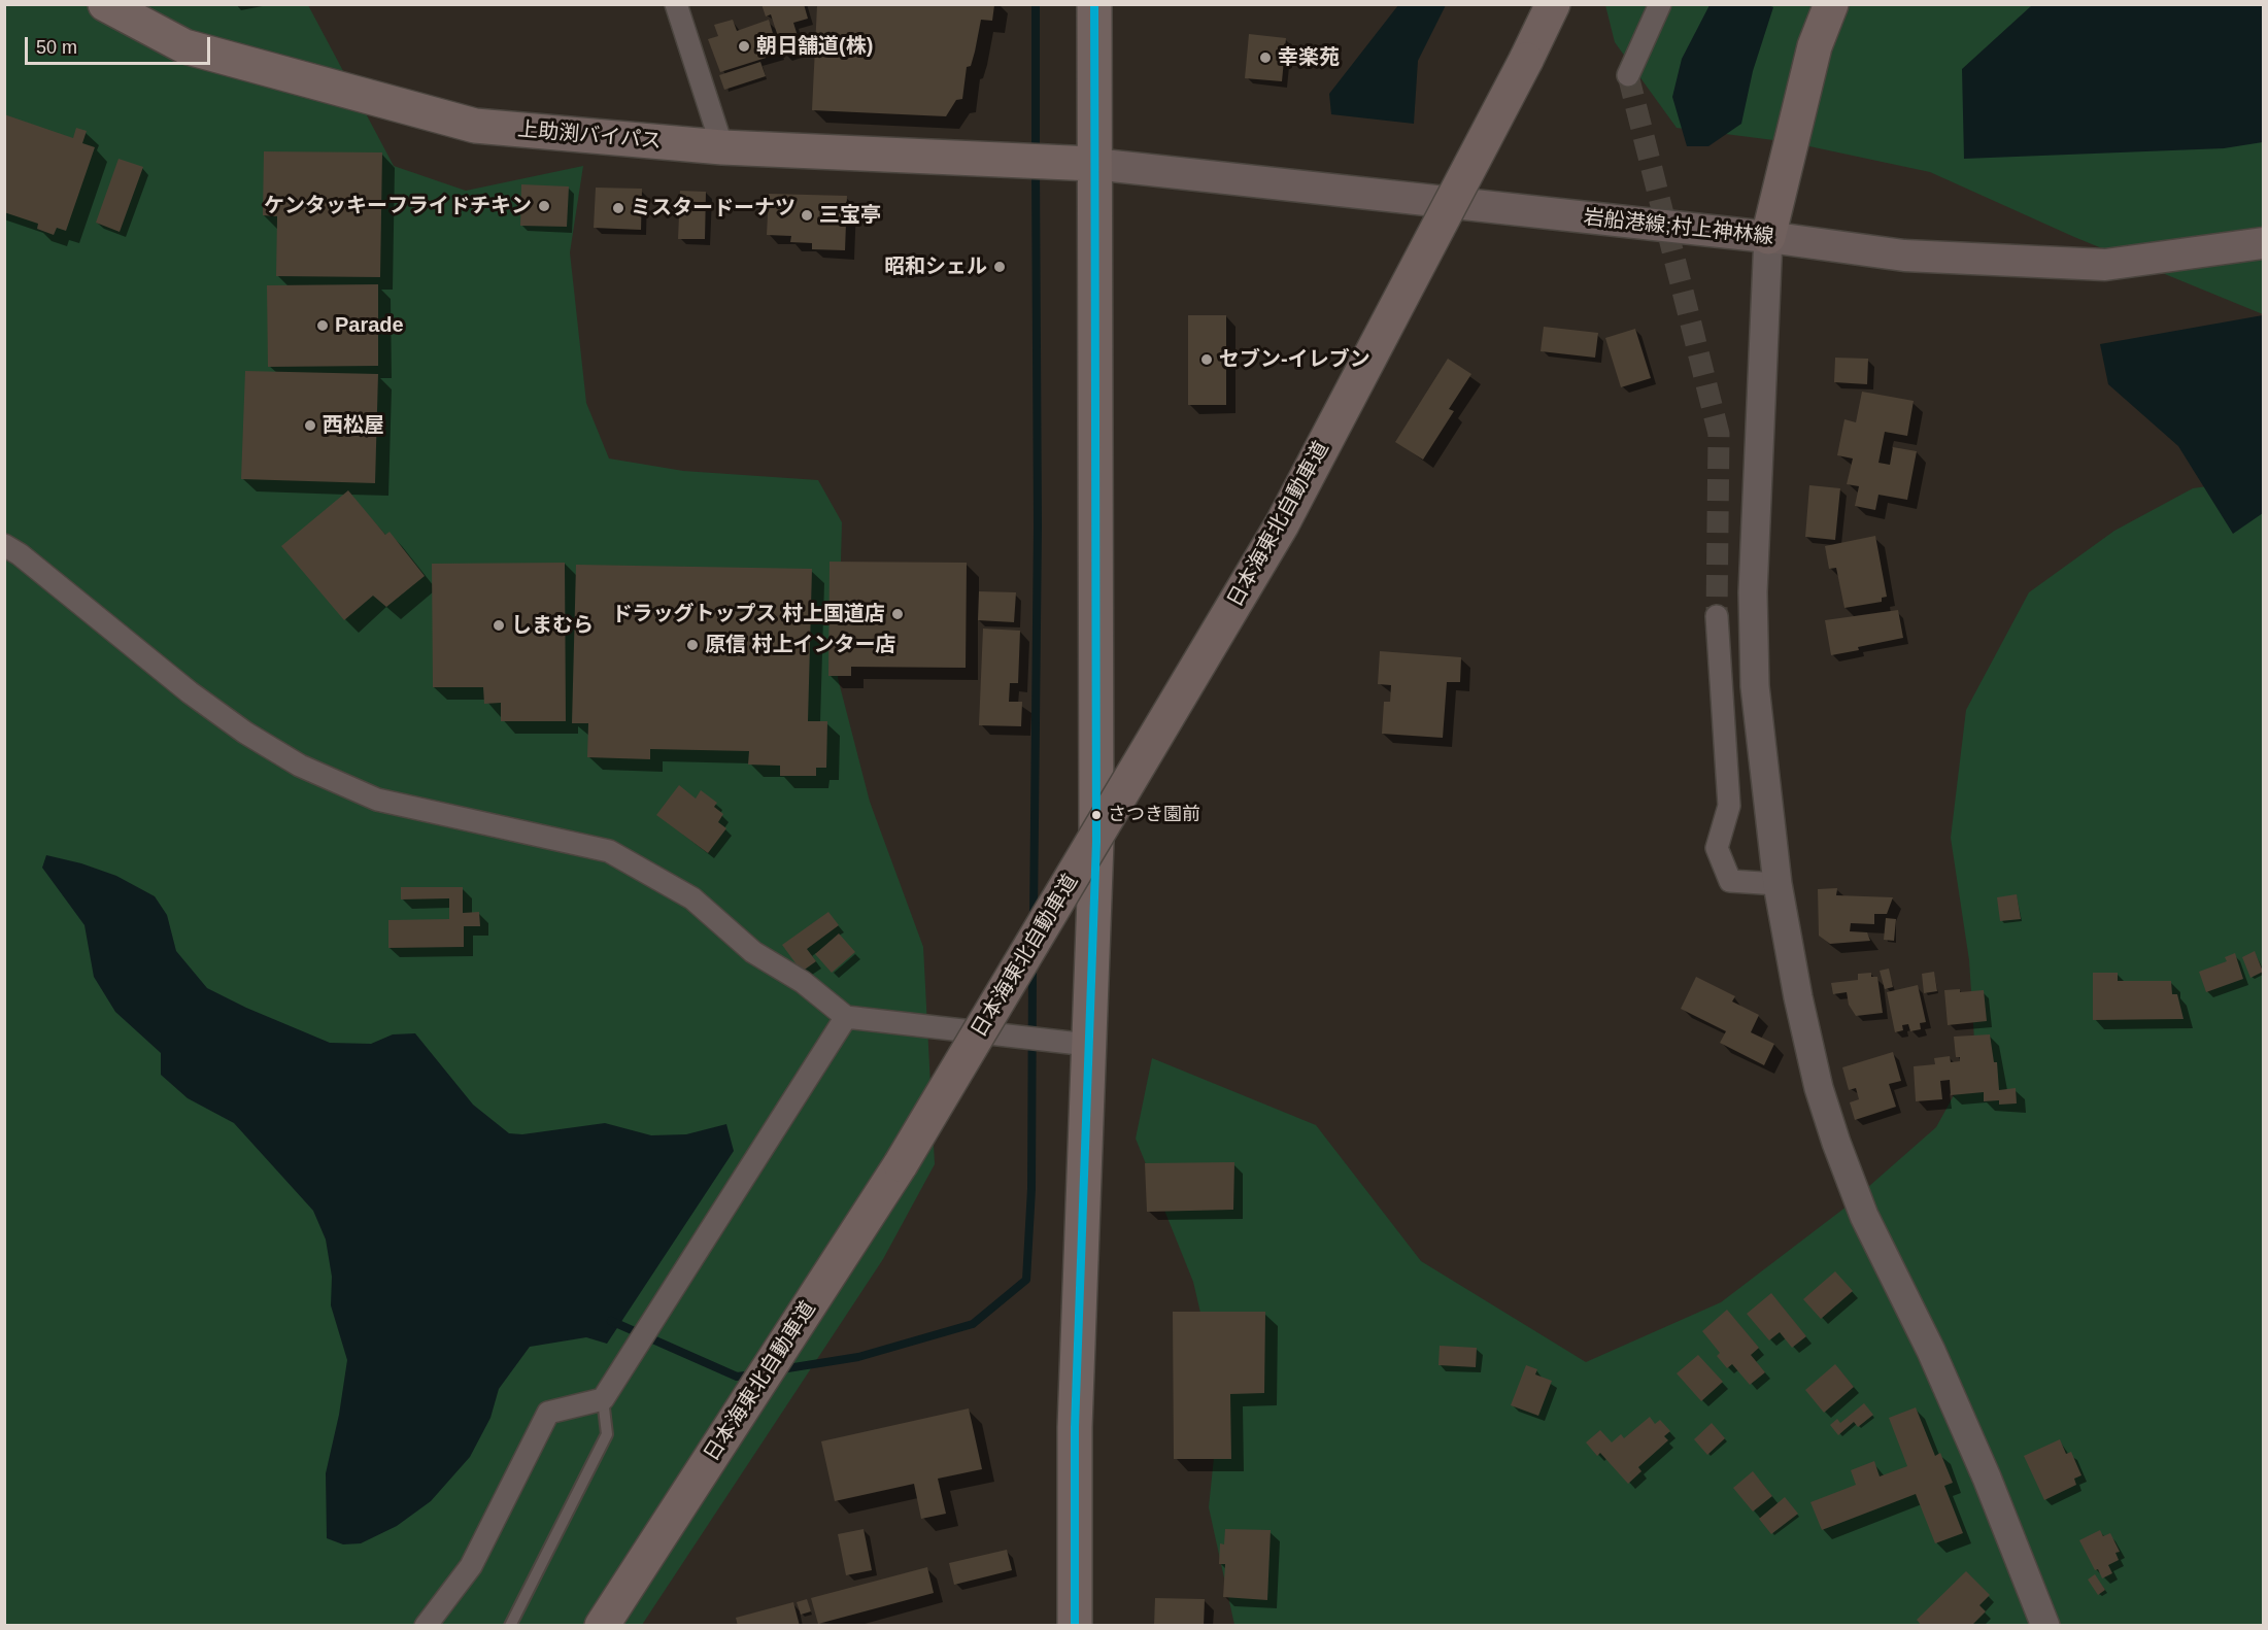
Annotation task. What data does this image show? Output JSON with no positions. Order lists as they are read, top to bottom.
{
  "streets": {
    "highway": ["上助渕バイパス", "日本海東北自動車道"],
    "main road": ["岩船港線;村上神林線"]
  },
  "crossings": [
    ["上助渕バイパス", "岩船港線;村上神林線"]
  ],
  "places": [
    "朝日舗道(株)",
    "幸楽苑",
    "ケンタッキーフライドチキン",
    "ミスタードーナツ",
    "三宝亭",
    "昭和シェル",
    "Parade",
    "セブン-イレブン",
    "西松屋",
    "ドラッグトップス 村上国道店",
    "しまむら",
    "原信 村上インター店",
    "さつき園前"
  ],
  "scale_bar": "50 m"
}
